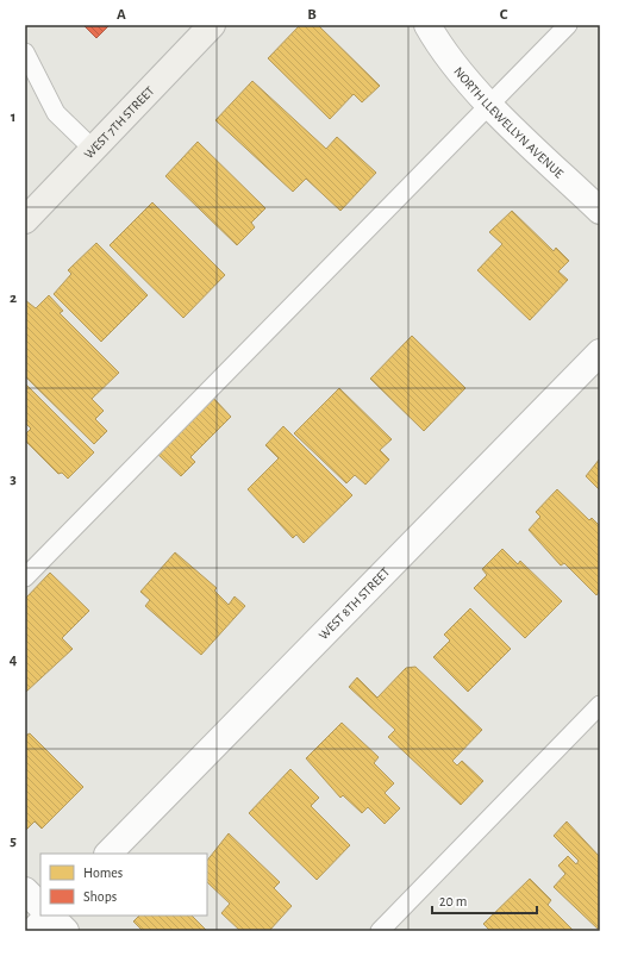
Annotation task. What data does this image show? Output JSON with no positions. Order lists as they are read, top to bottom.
{
  "streets": {
    "street": ["NORTH LLEWELLYN AVENUE", "WEST 7TH STREET", "WEST 8TH STREET"]
  },
  "legend": ["Homes", "Shops"],
  "scale_bar": "20 m",
  "grid": {
    "columns": ["A", "B", "C"],
    "rows": [
      "1",
      "2",
      "3",
      "4",
      "5"
    ]
  }
}
